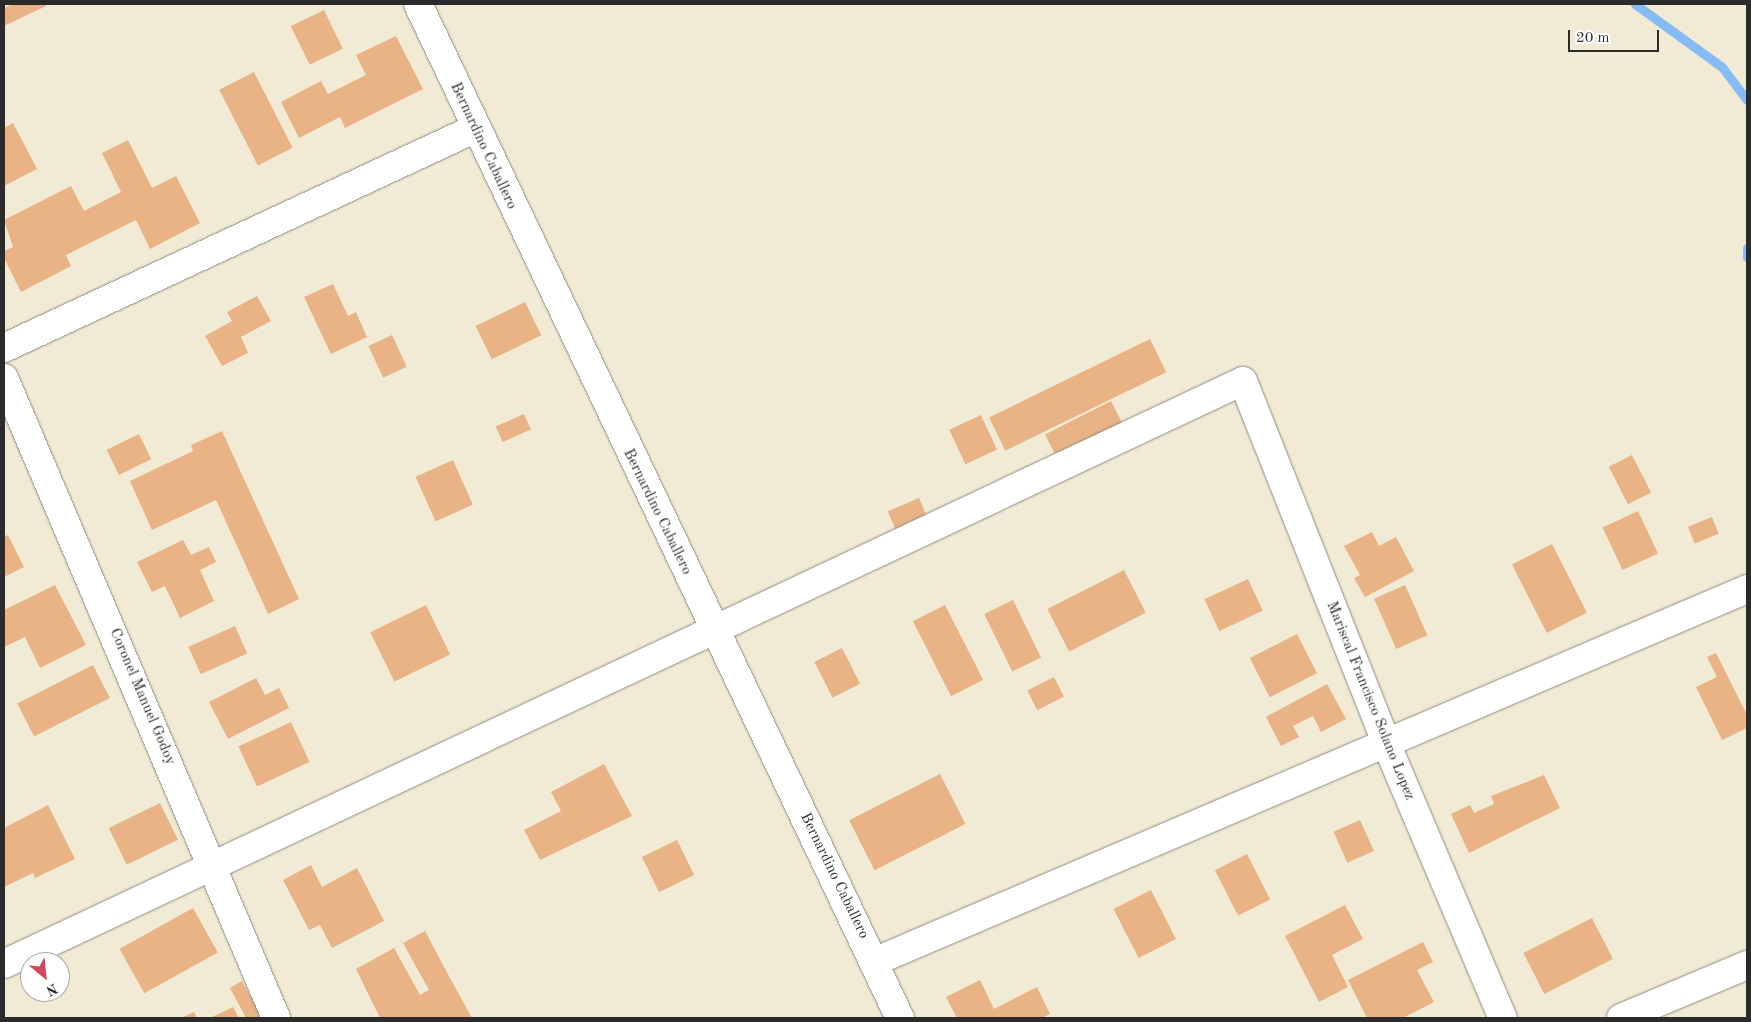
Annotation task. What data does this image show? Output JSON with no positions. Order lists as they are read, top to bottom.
{
  "streets": {
    "street": ["Bernardino Caballero", "Coronel Manuel Godoy", "Mariscal Francisco Solano Lopez"]
  },
  "crossings": [
    ["Bernardino Caballero", "Mariscal Francisco Solano Lopez"]
  ],
  "scale_bar": "20 m",
  "north": "bottom right"
}
